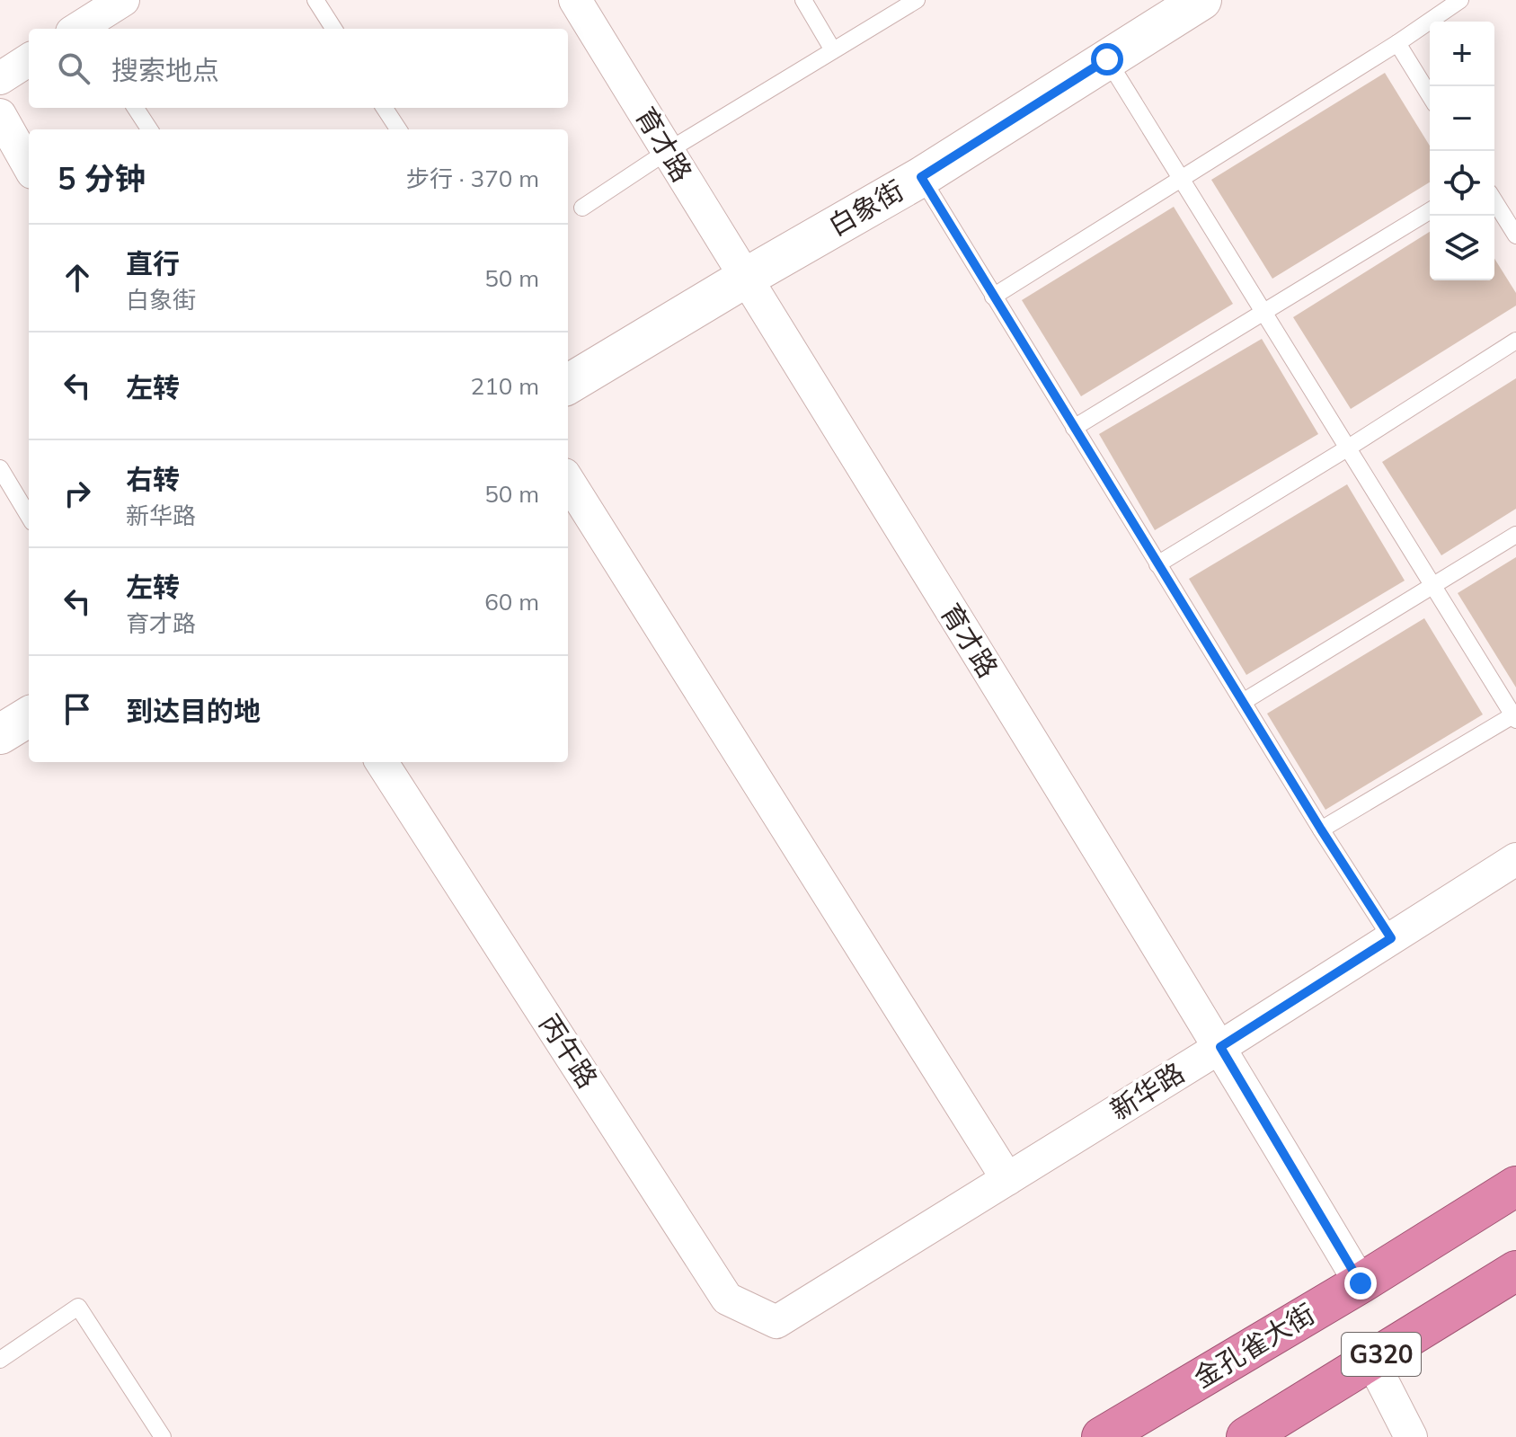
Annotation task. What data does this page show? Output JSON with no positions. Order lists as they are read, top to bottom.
{
  "streets": {
    "highway": ["金孔雀大街", "G320"],
    "street": [
      "育才路",
      "白象街",
      "丙午路",
      "新华路"
    ]
  },
  "crossings": [
    ["育才路", "白象街"],
    ["育才路", "新华路"],
    ["育才路", "金孔雀大街"],
    ["丙午路", "新华路"]
  ],
  "page": {
    "map_buttons": ["+", "−"],
    "search": "搜索地点",
    "heading": ["5 分钟", "步行 · 370 m"],
    "list": [
      ["直行", "白象街", "50 m"],
      ["左转", "210 m"],
      ["右转", "新华路", "50 m"],
      ["左转", "育才路", "60 m"],
      "到达目的地"
    ]
  }
}
